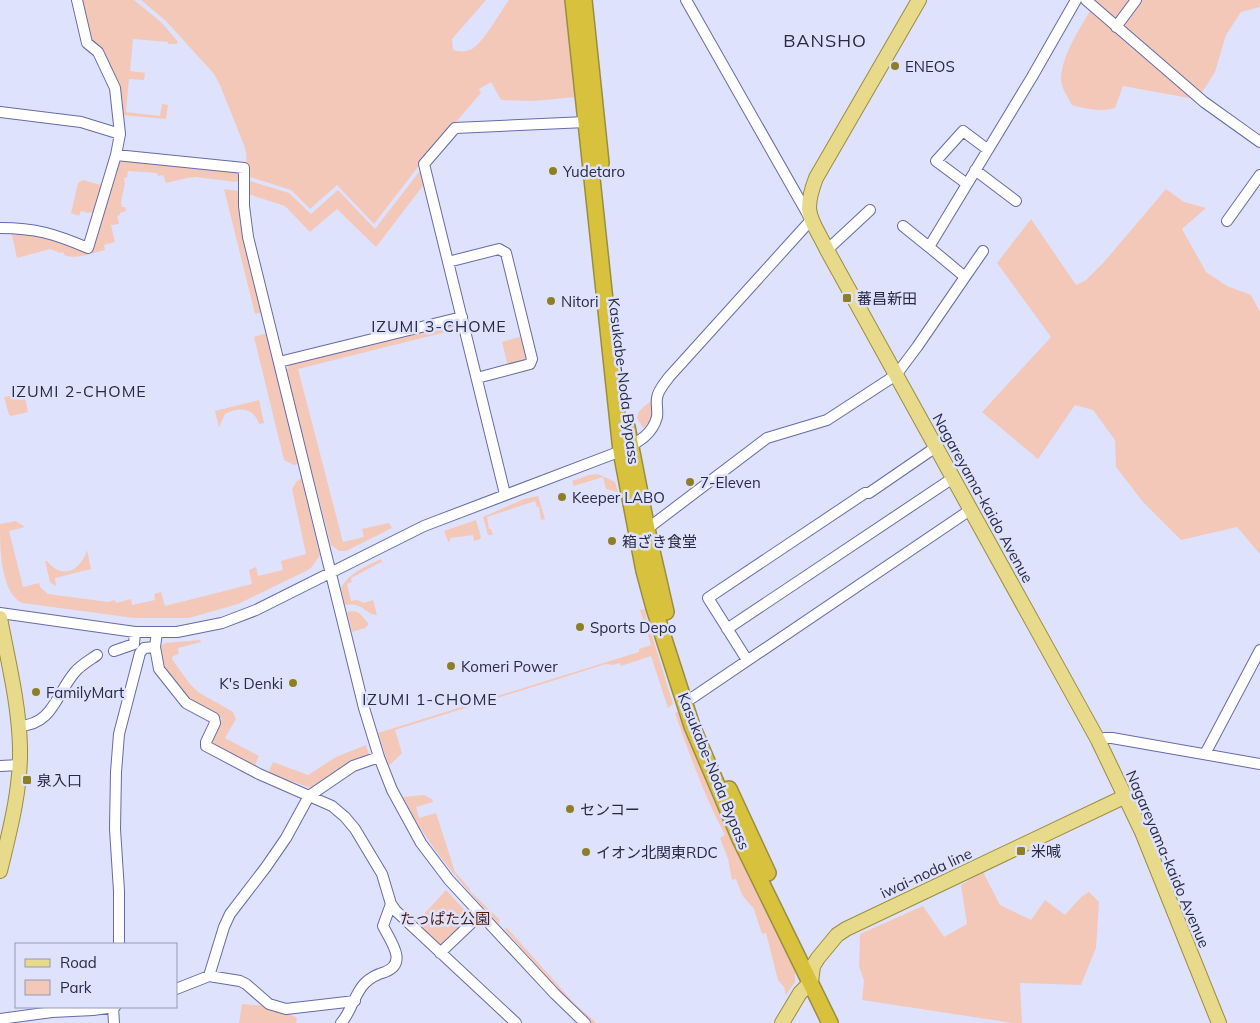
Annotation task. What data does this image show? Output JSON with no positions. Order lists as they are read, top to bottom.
{
  "streets": {
    "highway": ["Kasukabe-Noda Bypass"],
    "main road": ["Nagareyama-kaido Avenue", "iwai-noda line"]
  },
  "crossings": [
    ["Kasukabe-Noda Bypass", "iwai-noda line"],
    ["Nagareyama-kaido Avenue", "iwai-noda line"]
  ],
  "districts": [
    "BANSHO",
    "IZUMI 3-CHOME",
    "IZUMI 2-CHOME",
    "IZUMI 1-CHOME"
  ],
  "parks": ["たっぱた公園"],
  "places": {
    "other": [
      "ENEOS",
      "Yudetaro",
      "Nitori",
      "7-Eleven",
      "Keeper LABO",
      "箱ざき食堂",
      "Sports Depo",
      "Komeri Power",
      "K's Denki",
      "FamilyMart",
      "センコー",
      "イオン北関東RDC"
    ],
    "transit": ["蕃昌新田", "泉入口", "米喊"]
  },
  "legend": ["Road", "Park"]
}
